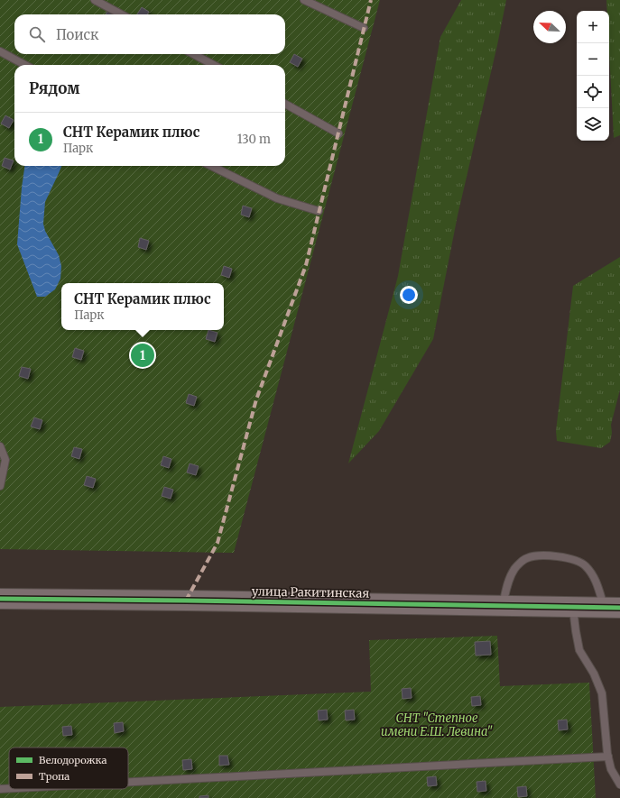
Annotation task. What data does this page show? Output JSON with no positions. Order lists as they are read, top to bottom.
{
  "streets": {
    "street": ["улица Ракитинская"]
  },
  "parks": ["СНТ \"Степное имени Е.Ш. Левина\""],
  "legend": ["Велодорожка", "Тропа"],
  "north": "top left",
  "page": {
    "map_buttons": ["+", "−"],
    "search": "Поиск",
    "heading": "Рядом",
    "list": [
      {
        "mark": "1",
        "name": "СНТ Керамик плюс",
        "note": "Парк",
        "value": "130 m"
      }
    ],
    "popup": ["СНТ Керамик плюс", "Парк"],
    "pins": "1"
  }
}
